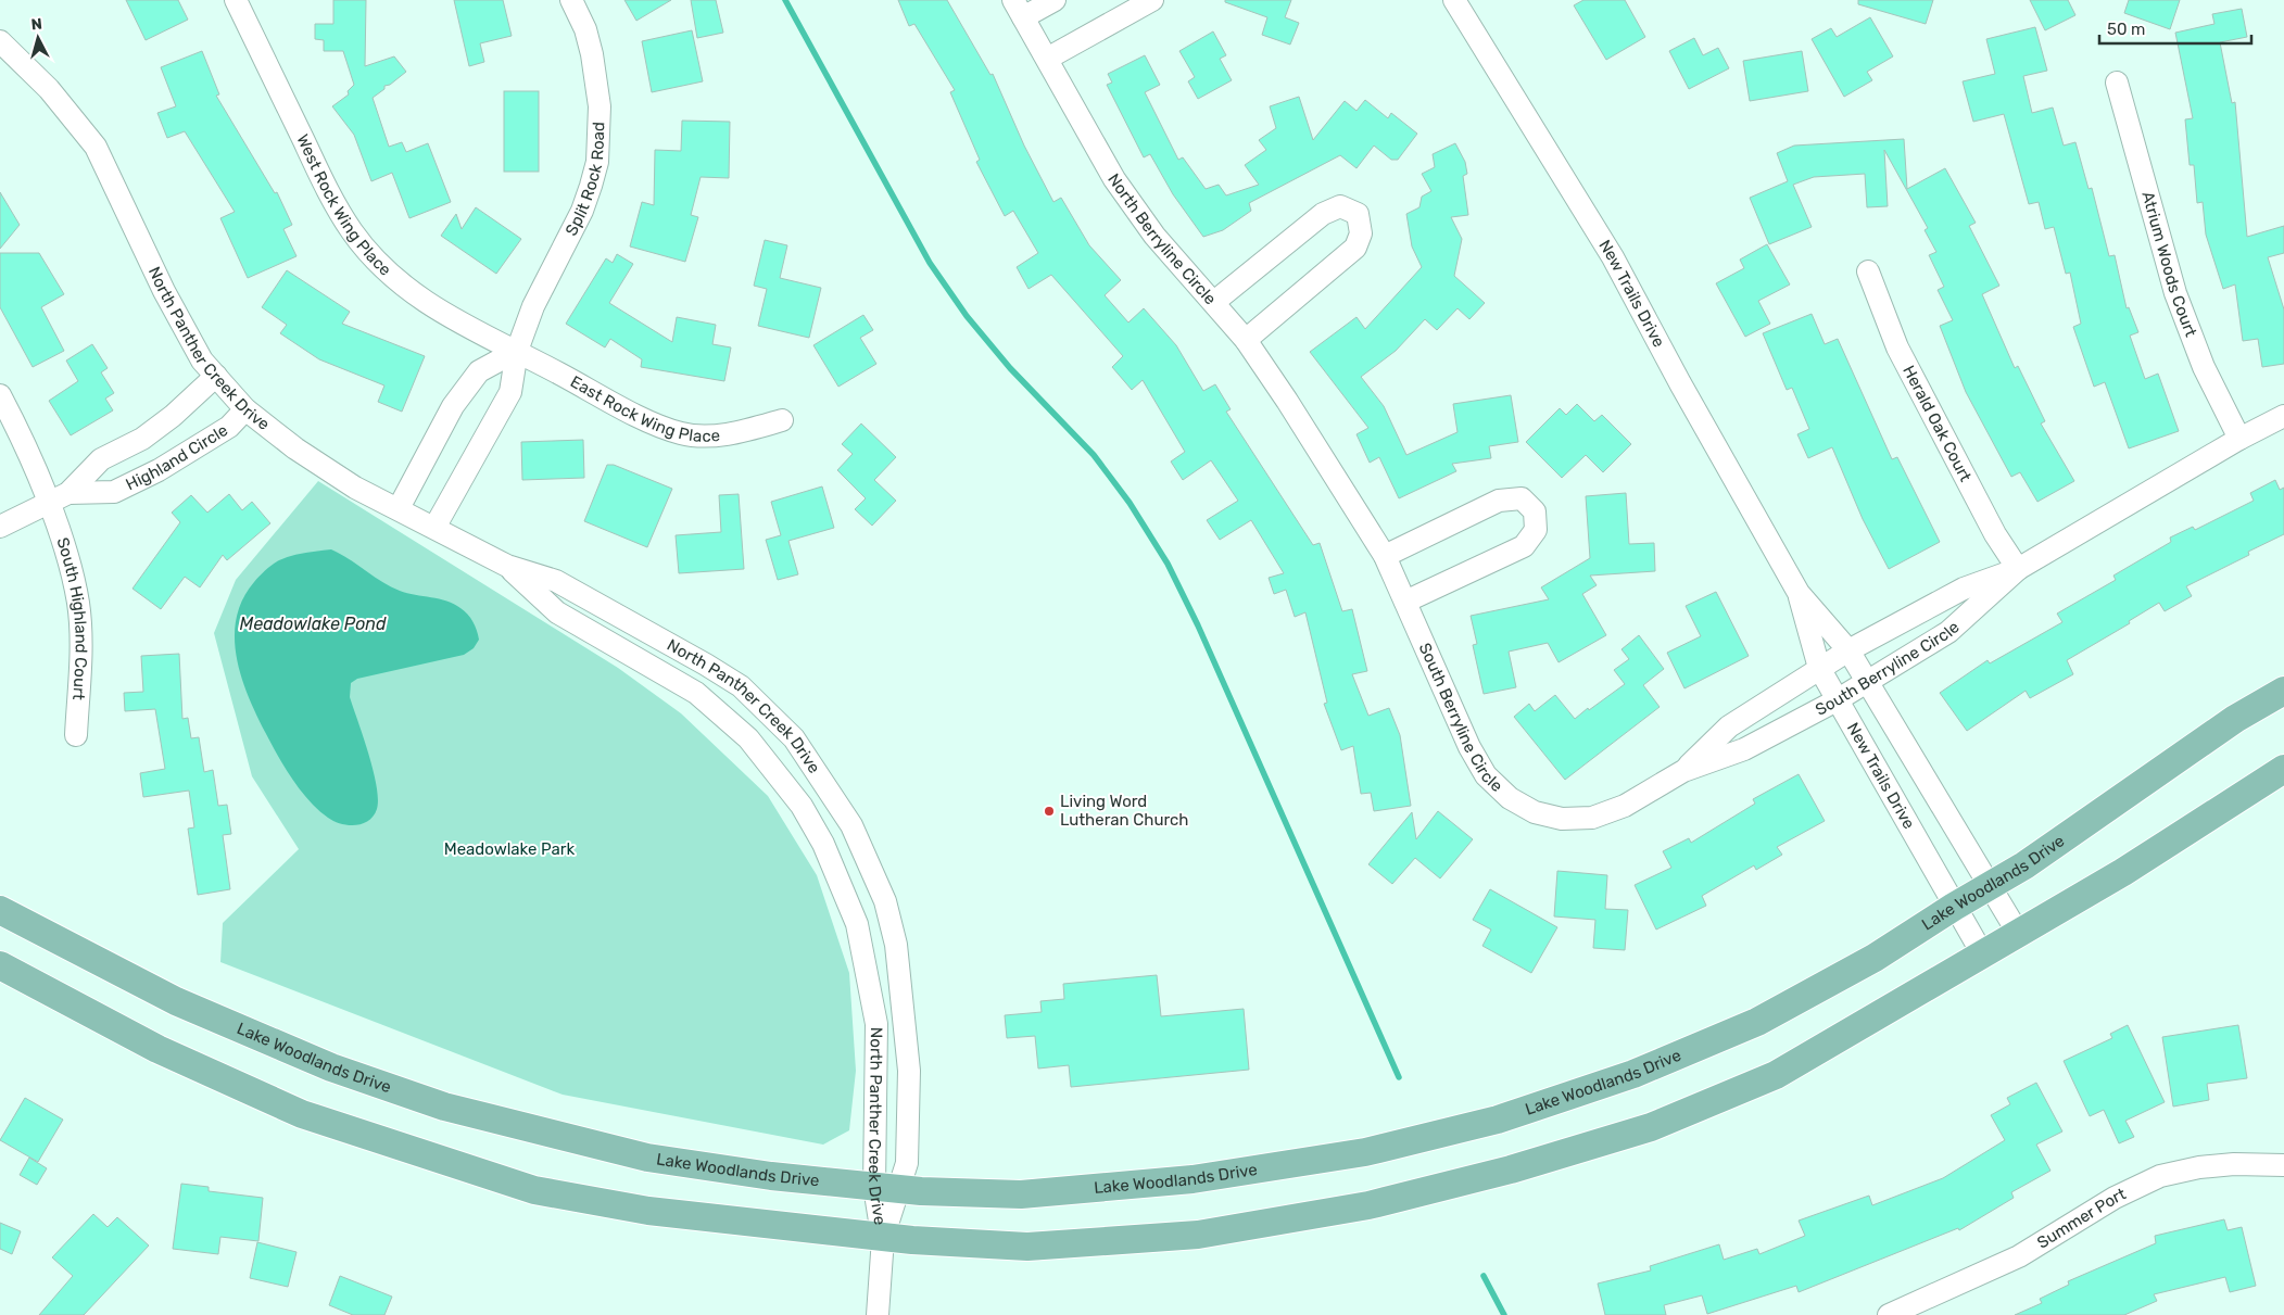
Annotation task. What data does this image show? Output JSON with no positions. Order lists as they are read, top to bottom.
{
  "streets": {
    "main road": ["Lake Woodlands Drive"],
    "street": [
      "Split Rock Road",
      "West Rock Wing Place",
      "North Berryline Circle",
      "Atrium Woods Court",
      "New Trails Drive",
      "North Panther Creek Drive",
      "East Rock Wing Place",
      "Herald Oak Court",
      "Highland Circle",
      "South Highland Court",
      "South Berryline Circle",
      "Summer Port"
    ]
  },
  "crossings": [
    ["Split Rock Road", "West Rock Wing Place"],
    ["Split Rock Road", "North Panther Creek Drive"],
    ["Split Rock Road", "East Rock Wing Place"],
    ["West Rock Wing Place", "East Rock Wing Place"],
    ["North Berryline Circle", "South Berryline Circle"],
    ["Atrium Woods Court", "South Berryline Circle"],
    ["New Trails Drive", "South Berryline Circle"],
    ["New Trails Drive", "Lake Woodlands Drive"],
    ["North Panther Creek Drive", "Highland Circle"],
    ["North Panther Creek Drive", "Lake Woodlands Drive"],
    ["Herald Oak Court", "South Berryline Circle"],
    ["Highland Circle", "South Highland Court"]
  ],
  "water": ["Meadowlake Pond"],
  "parks": ["Meadowlake Park"],
  "places": ["Living Word Lutheran Church"],
  "scale_bar": "50 m",
  "north": "top"
}
